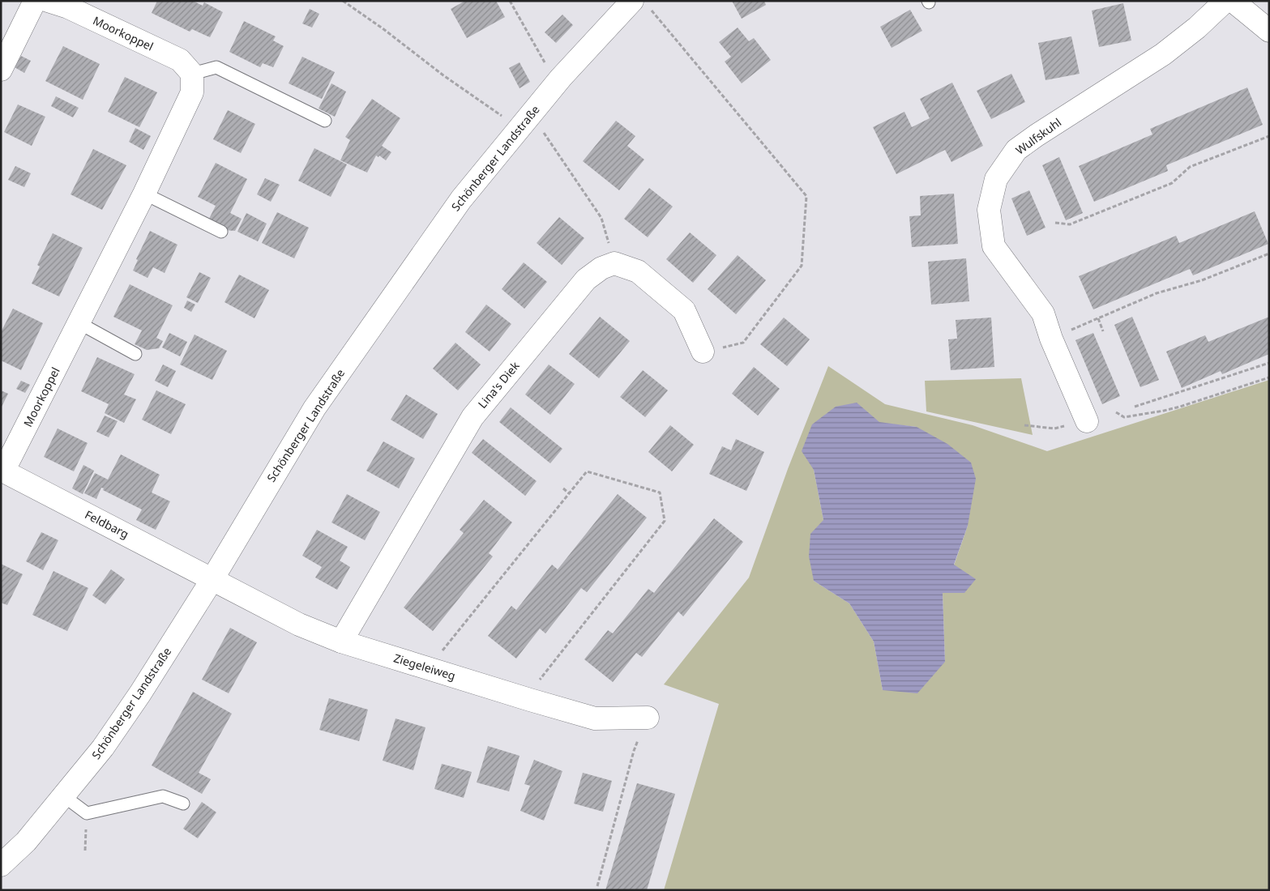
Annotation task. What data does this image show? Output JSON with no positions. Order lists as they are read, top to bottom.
{
  "streets": {
    "street": [
      "Moorkoppel",
      "Wulfskuhl",
      "Schönberger Landstraße",
      "Lina's Diek",
      "Feldbarg",
      "Ziegeleiweg"
    ]
  },
  "crossings": [
    ["Moorkoppel", "Feldbarg"],
    ["Schönberger Landstraße", "Feldbarg"],
    ["Schönberger Landstraße", "Ziegeleiweg"],
    ["Lina's Diek", "Ziegeleiweg"],
    ["Feldbarg", "Ziegeleiweg"]
  ]
}
